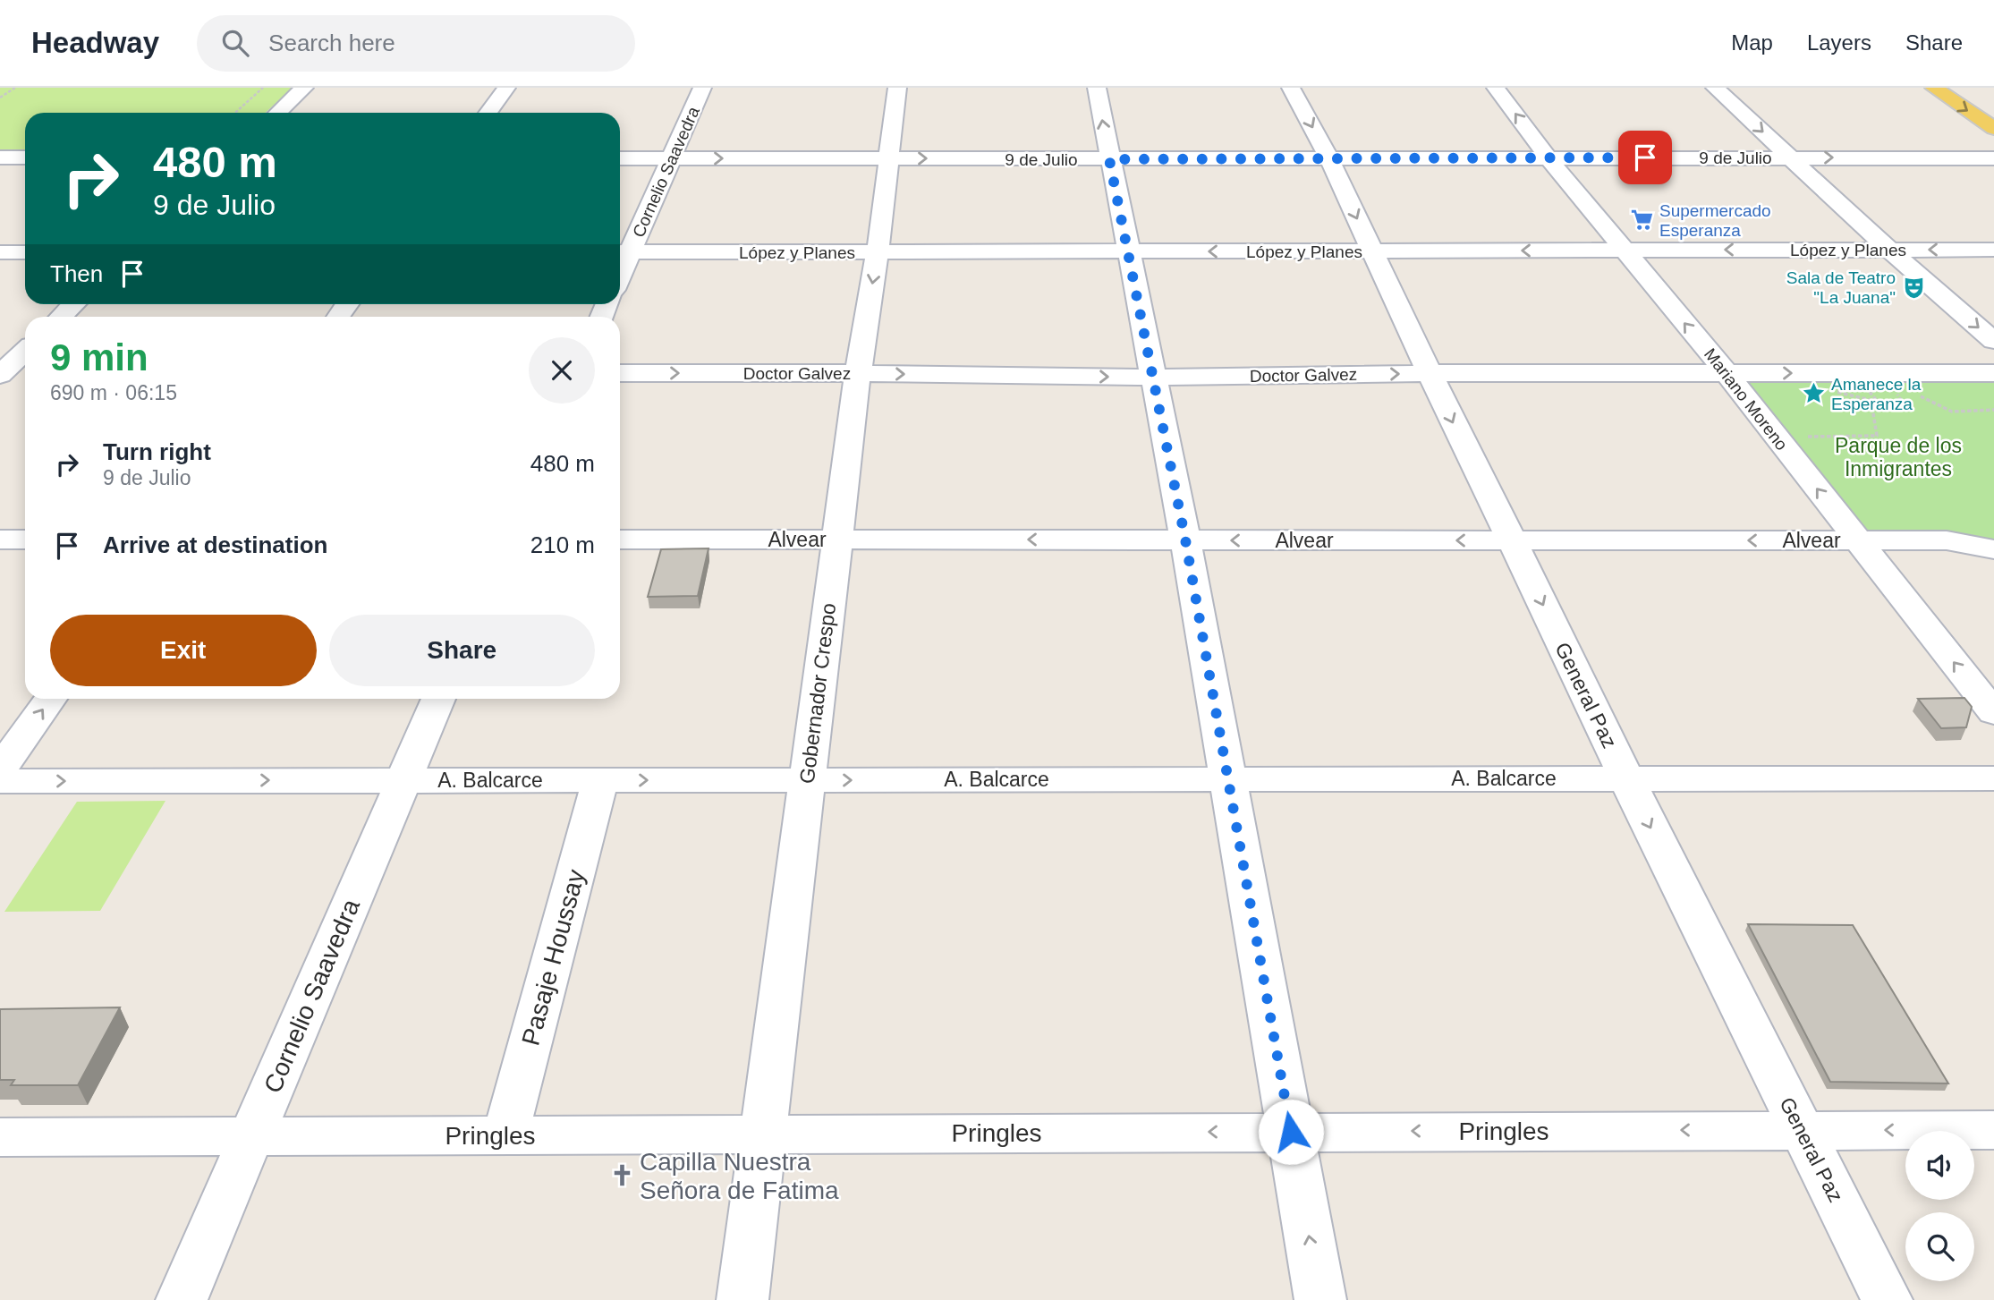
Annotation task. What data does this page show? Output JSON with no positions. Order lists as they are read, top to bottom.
{
  "streets": {
    "street": [
      "9 de Julio",
      "Cornelio Saavedra",
      "López y Planes",
      "Doctor Galvez",
      "Mariano Moreno",
      "Alvear",
      "Gobernador Crespo",
      "General Paz",
      "A. Balcarce",
      "Pasaje Houssay",
      "Pringles"
    ]
  },
  "crossings": [
    ["9 de Julio", "Cornelio Saavedra"],
    ["9 de Julio", "Mariano Moreno"],
    ["9 de Julio", "Gobernador Crespo"],
    ["9 de Julio", "General Paz"],
    ["Cornelio Saavedra", "López y Planes"],
    ["Cornelio Saavedra", "A. Balcarce"],
    ["Cornelio Saavedra", "Pringles"],
    ["López y Planes", "Mariano Moreno"],
    ["López y Planes", "Gobernador Crespo"],
    ["López y Planes", "General Paz"],
    ["Doctor Galvez", "Mariano Moreno"],
    ["Doctor Galvez", "Gobernador Crespo"],
    ["Doctor Galvez", "General Paz"],
    ["Mariano Moreno", "Alvear"],
    ["Alvear", "Gobernador Crespo"],
    ["Alvear", "General Paz"],
    ["Gobernador Crespo", "A. Balcarce"],
    ["Gobernador Crespo", "Pringles"],
    ["General Paz", "A. Balcarce"],
    ["General Paz", "Pringles"],
    ["A. Balcarce", "Pasaje Houssay"],
    ["Pasaje Houssay", "Pringles"]
  ],
  "one_way": [
    "9 de Julio",
    "López y Planes",
    "Doctor Galvez",
    "Alvear",
    "General Paz",
    "A. Balcarce",
    "Pringles"
  ],
  "parks": ["Parque de los Inmigrantes"],
  "places": {
    "supermarket": ["Supermercado Esperanza"],
    "theatre": ["Sala de Teatro \"La Juana\""],
    "place": ["Amanece la Esperanza"],
    "church": ["Capilla Nuestra Señora de Fatima"]
  },
  "page": {
    "header": "Headway",
    "search": "Search here",
    "nav": ["Map", "Layers", "Share"],
    "turn": ["480 m", "9 de Julio"],
    "then": "Then",
    "heading": ["9 min", "690 m · 06:15"],
    "list": [
      {
        "name": "Turn right",
        "note": "9 de Julio",
        "value": "480 m"
      },
      {
        "name": "Arrive at destination",
        "value": "210 m"
      }
    ],
    "buttons": ["Exit", "Share"]
  }
}
